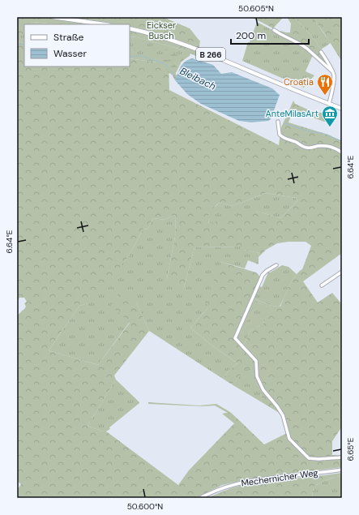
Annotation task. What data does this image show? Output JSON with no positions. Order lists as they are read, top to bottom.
{
  "streets": {
    "main road": ["B 266"],
    "street": ["Mechernicher Weg"]
  },
  "water": ["Bleibach"],
  "parks": ["Eickser Busch"],
  "places": {
    "restaurant": ["Croatia"],
    "museum": ["AnteMilasArt"]
  },
  "legend": ["Straße", "Wasser"],
  "scale_bar": "200 m",
  "coordinates": [
    "50.605°N",
    "6.64°E",
    "6.65°E",
    "50.600°N"
  ]
}
